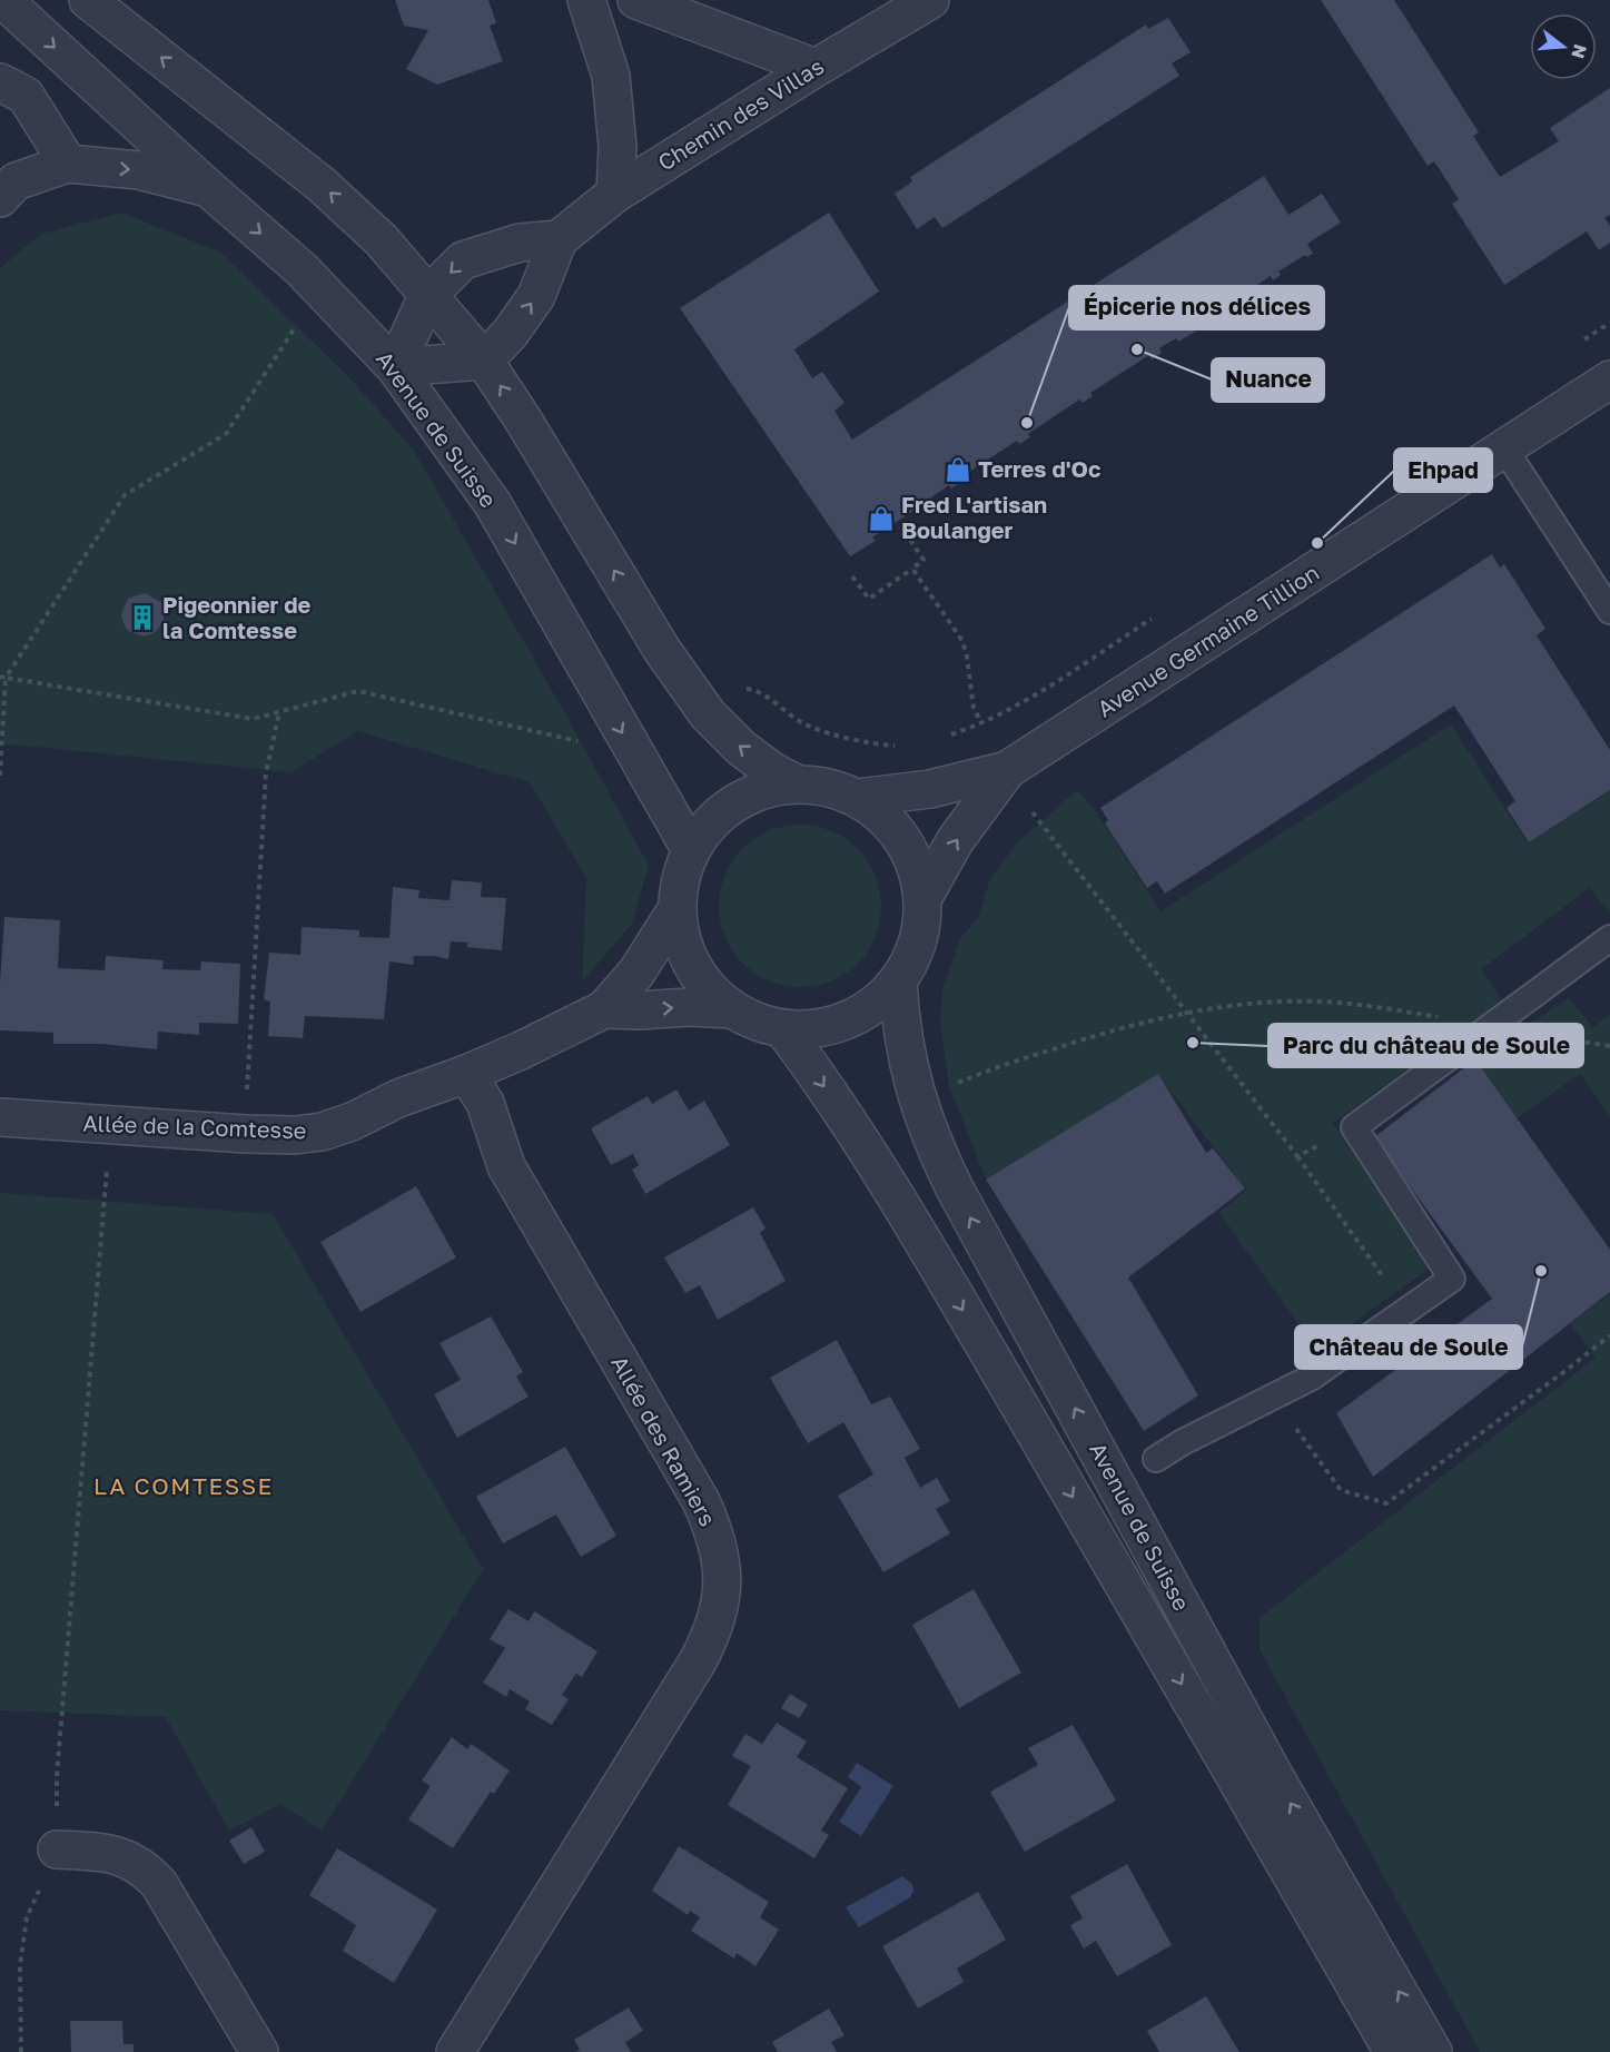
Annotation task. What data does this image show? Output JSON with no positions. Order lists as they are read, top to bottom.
{
  "streets": {
    "street": [
      "Chemin des Villas",
      "Avenue de Suisse",
      "Avenue Germaine Tillion",
      "Allée de la Comtesse",
      "Allée des Ramiers"
    ]
  },
  "crossings": [
    ["Allée de la Comtesse", "Allée des Ramiers"]
  ],
  "districts": ["LA COMTESSE"],
  "places": {
    "other": [
      "Nuance",
      "Épicerie nos délices",
      "Ehpad",
      "Parc du château de Soule",
      "Château de Soule"
    ],
    "shop": ["Terres d'Oc", "Fred L'artisan Boulanger"],
    "building": ["Pigeonnier de la Comtesse"]
  },
  "north": "right"
}
